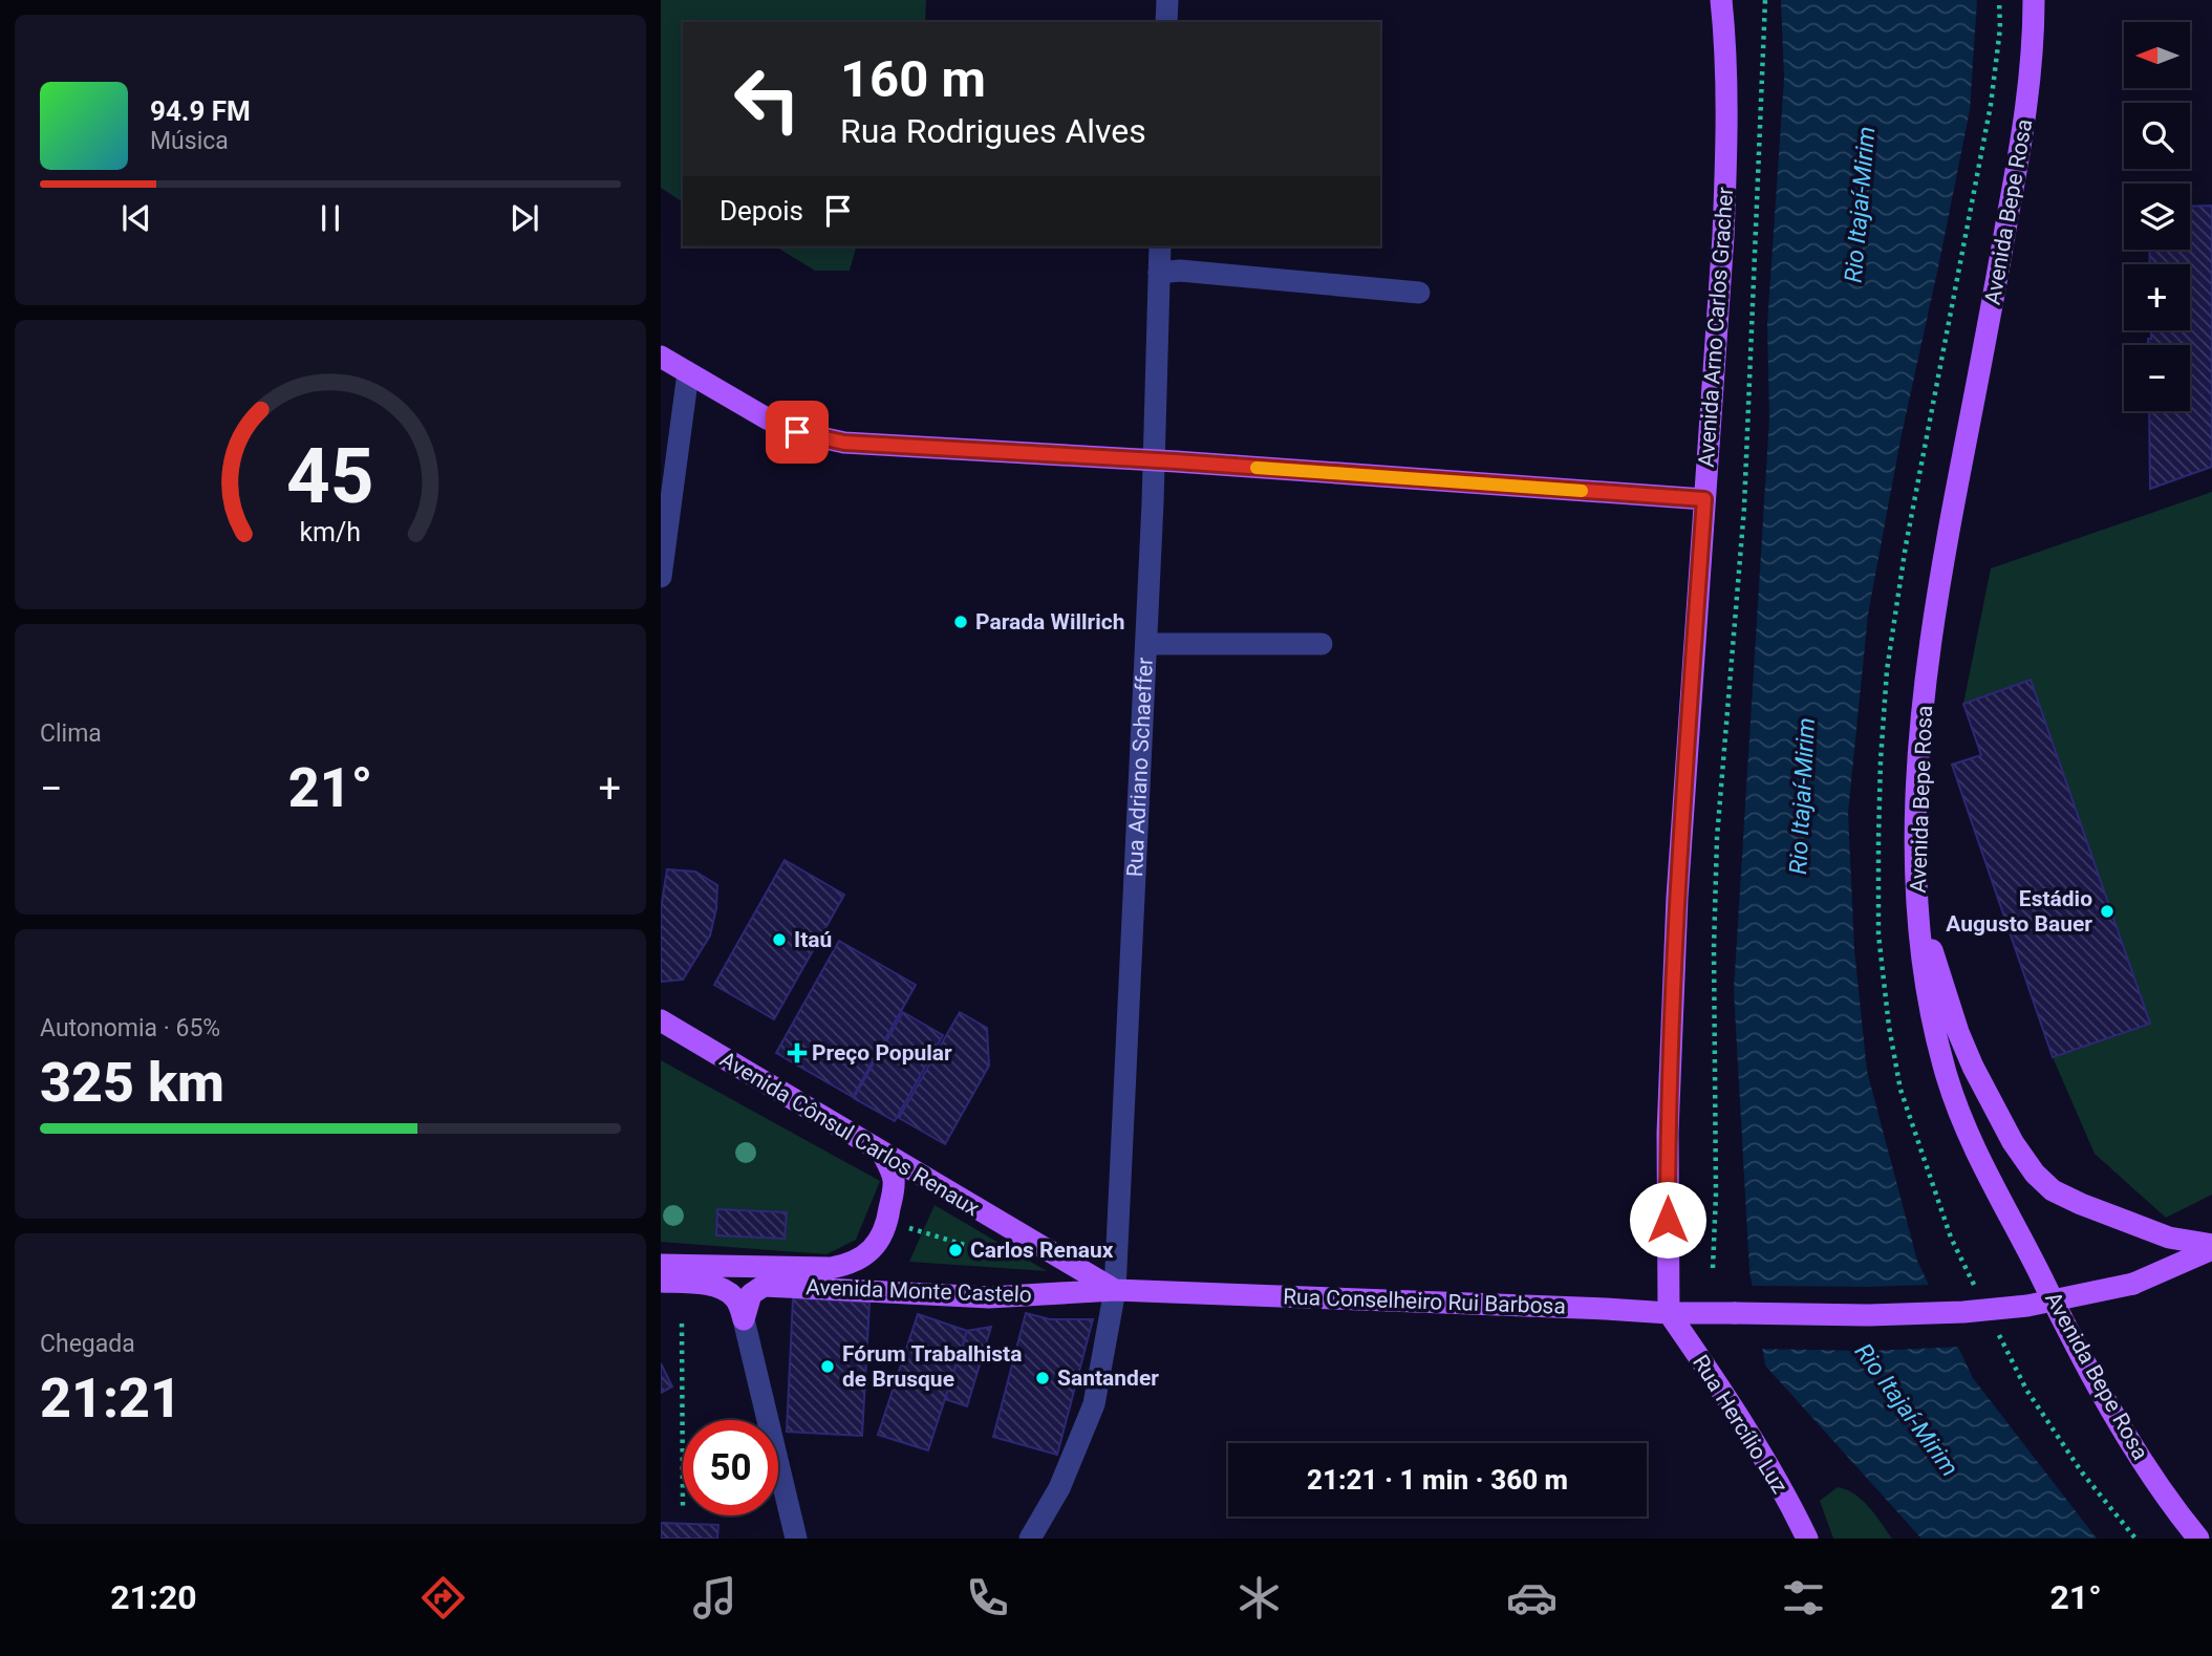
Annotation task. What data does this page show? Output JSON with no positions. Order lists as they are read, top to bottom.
{
  "streets": {
    "main road": [
      "Avenida Bepe Rosa",
      "Avenida Arno Carlos Gracher",
      "Avenida Cônsul Carlos Renaux",
      "Avenida Monte Castelo",
      "Rua Conselheiro Rui Barbosa",
      "Rua Hercílio Luz"
    ],
    "street": ["Rua Adriano Schaeffer"]
  },
  "crossings": [
    ["Avenida Arno Carlos Gracher", "Rua Conselheiro Rui Barbosa"],
    ["Avenida Arno Carlos Gracher", "Rua Hercílio Luz"],
    ["Rua Adriano Schaeffer", "Avenida Cônsul Carlos Renaux"],
    ["Rua Adriano Schaeffer", "Avenida Monte Castelo"],
    ["Rua Adriano Schaeffer", "Rua Conselheiro Rui Barbosa"],
    ["Avenida Cônsul Carlos Renaux", "Avenida Monte Castelo"],
    ["Avenida Cônsul Carlos Renaux", "Rua Conselheiro Rui Barbosa"],
    ["Avenida Monte Castelo", "Rua Conselheiro Rui Barbosa"],
    ["Rua Conselheiro Rui Barbosa", "Rua Hercílio Luz"]
  ],
  "water": ["Rio Itajaí-Mirim"],
  "places": {
    "other": [
      "Parada Willrich",
      "Estádio Augusto Bauer",
      "Itaú",
      "Carlos Renaux",
      "Fórum Trabalhista de Brusque",
      "Santander"
    ],
    "health": ["Preço Popular"]
  },
  "north": "left",
  "page": {
    "map_buttons": ["+", "−"],
    "turn": ["160 m", "Rua Rodrigues Alves"],
    "song": ["94.9 FM", "Música"],
    "then": "Depois",
    "tile": [
      "Clima",
      ["Autonomia · 65%", "325 km"],
      ["Chegada", "21:21"]
    ],
    "heat": ["−", "21°", "+"],
    "limit": "50",
    "trip": "21:21 · 1 min · 360 m",
    "tabs": ["21:20", "21°"],
    "gauge": ["45", "km/h"]
  }
}
